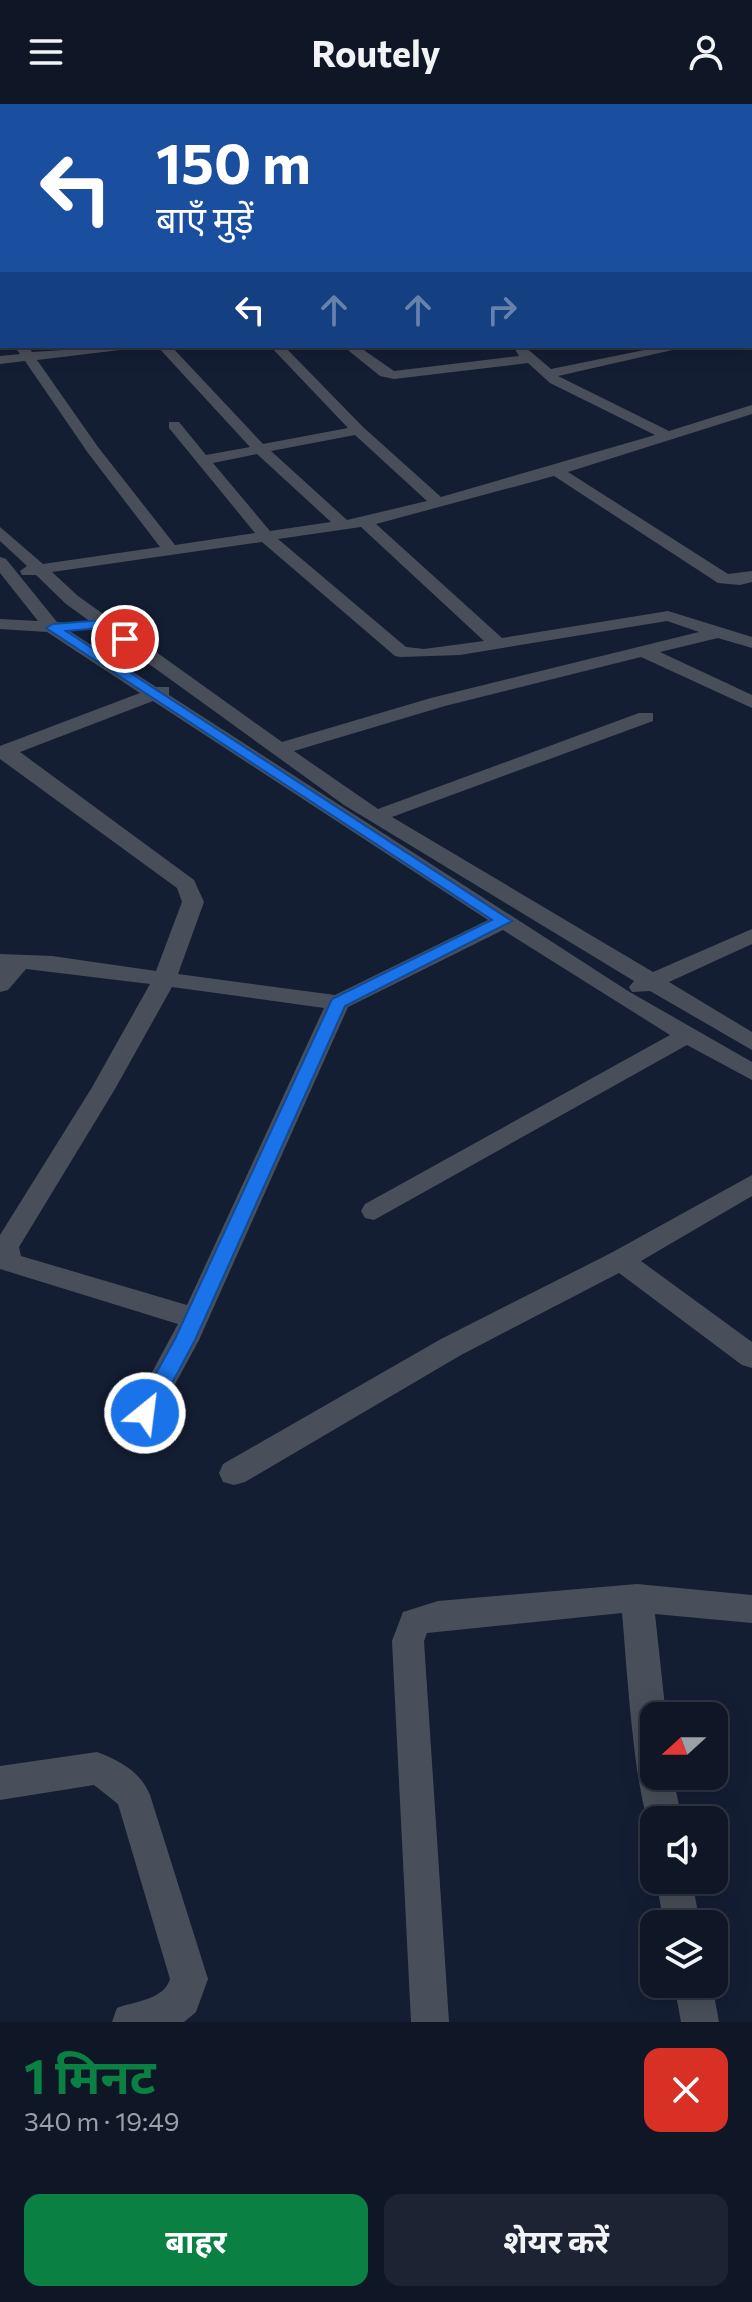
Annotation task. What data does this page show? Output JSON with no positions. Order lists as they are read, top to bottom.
{
  "north": "left",
  "page": {
    "header": "Routely",
    "turn": ["150 m", "बाएँ मुड़ें"],
    "heading": ["1 मिनट", "340 m · 19:49"],
    "buttons": ["बाहर", "शेयर करें"]
  }
}
